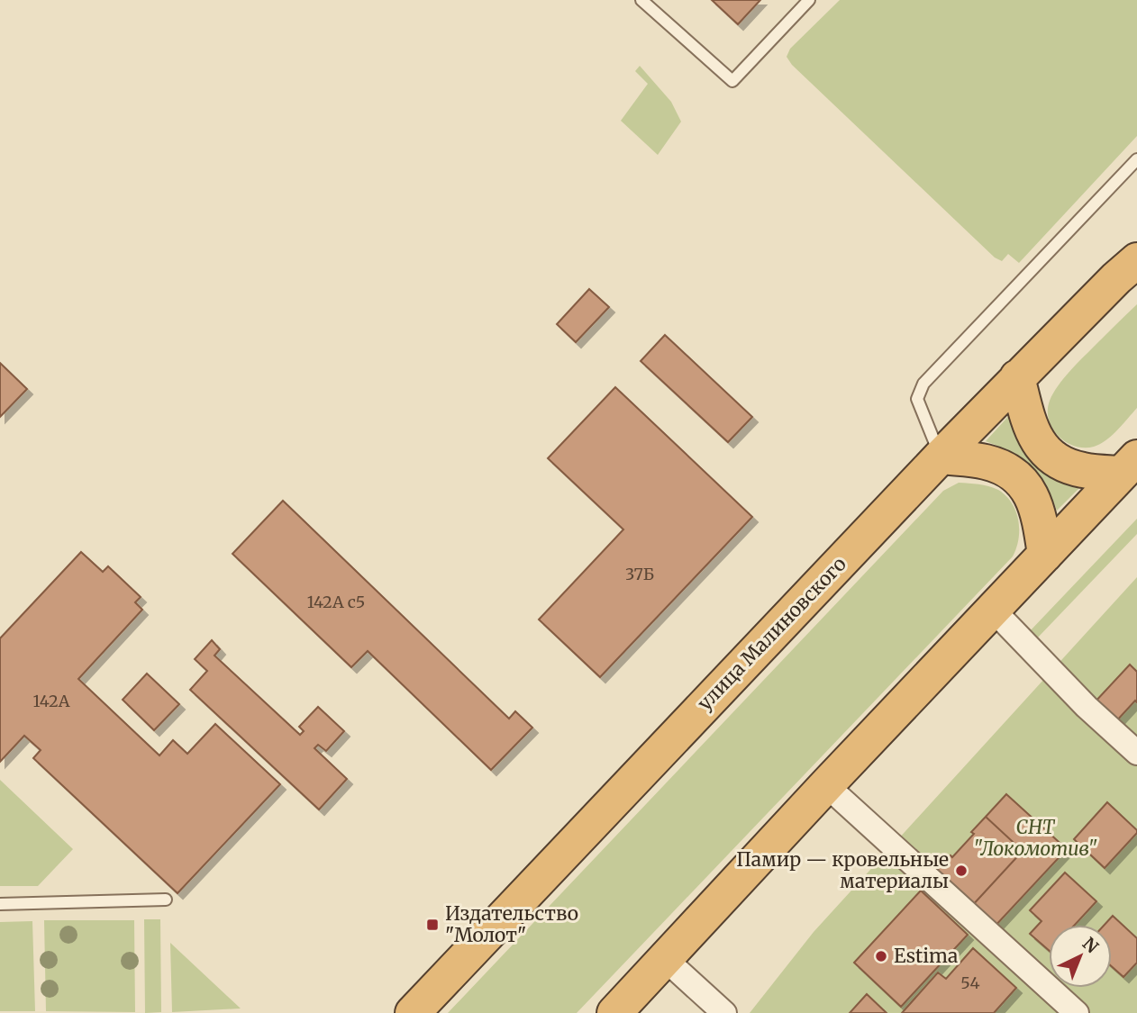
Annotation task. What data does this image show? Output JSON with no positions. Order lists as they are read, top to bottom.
{
  "streets": {
    "highway": ["улица Малиновского"]
  },
  "parks": ["СНТ \"Локомотив\""],
  "places": {
    "other": ["Памир — кровельные материалы", "Estima"],
    "transit": ["Издательство \"Молот\""]
  },
  "house_numbers": [
    "37Б",
    "142А с5",
    "142А",
    "54"
  ],
  "north": "top right"
}
